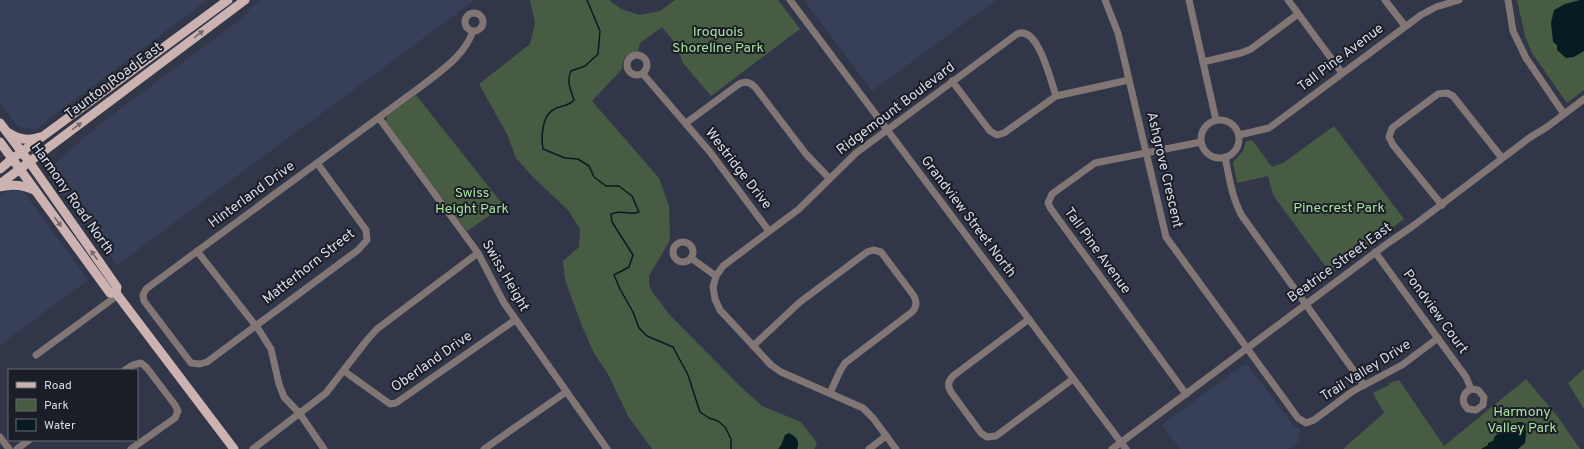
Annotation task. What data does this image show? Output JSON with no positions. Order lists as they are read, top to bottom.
{
  "streets": {
    "main road": ["Taunton Road East", "Harmony Road North"],
    "street": [
      "Tall Pine Avenue",
      "Ridgemount Boulevard",
      "Westridge Drive",
      "Ashgrove Crescent",
      "Hinterland Drive",
      "Grandview Street North",
      "Beatrice Street East",
      "Matterhorn Street",
      "Swiss Height",
      "Pondview Court",
      "Oberland Drive",
      "Trail Valley Drive"
    ]
  },
  "crossings": [
    ["Tall Pine Avenue", "Ashgrove Crescent"],
    ["Tall Pine Avenue", "Beatrice Street East"],
    ["Taunton Road East", "Harmony Road North"],
    ["Ridgemount Boulevard", "Westridge Drive"],
    ["Ridgemount Boulevard", "Grandview Street North"],
    ["Ashgrove Crescent", "Beatrice Street East"],
    ["Ashgrove Crescent", "Trail Valley Drive"],
    ["Hinterland Drive", "Matterhorn Street"],
    ["Hinterland Drive", "Swiss Height"],
    ["Grandview Street North", "Beatrice Street East"],
    ["Beatrice Street East", "Pondview Court"],
    ["Beatrice Street East", "Trail Valley Drive"],
    ["Swiss Height", "Oberland Drive"],
    ["Pondview Court", "Trail Valley Drive"]
  ],
  "parks": [
    "Iroquois Shoreline Park",
    "Swiss Height Park",
    "Pinecrest Park",
    "Harmony Valley Park"
  ],
  "legend": ["Road", "Park", "Water"]
}
